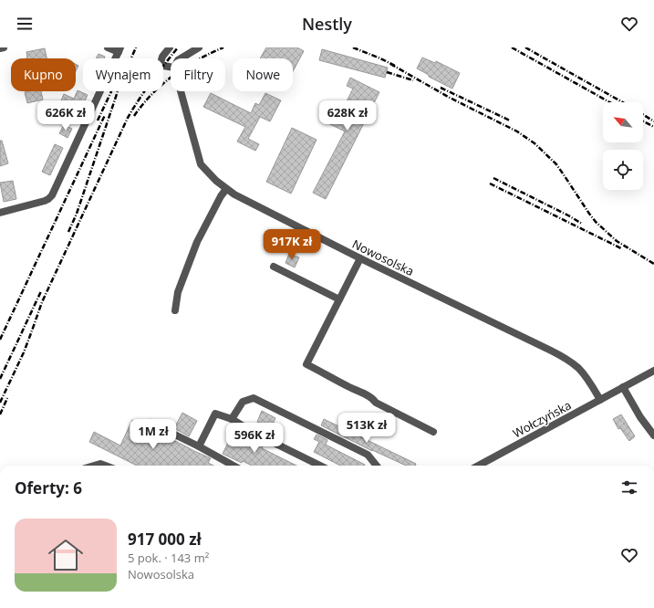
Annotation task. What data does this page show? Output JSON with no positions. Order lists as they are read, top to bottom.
{
  "streets": {
    "street": ["Nowosolska", "Wołczyńska"]
  },
  "crossings": [
    ["Nowosolska", "Wołczyńska"]
  ],
  "north": "top left",
  "page": {
    "header": "Nestly",
    "chip": [
      "Kupno",
      "Wynajem",
      "Filtry",
      "Nowe"
    ],
    "price": [
      "626K zł",
      "628K zł",
      "917K zł",
      "513K zł",
      "1M zł",
      "596K zł"
    ],
    "heading": "Oferty: 6",
    "list": [
      {
        "name": "917 000 zł",
        "note": "5 pok. · 143 m² · Nowosolska"
      }
    ]
  }
}
